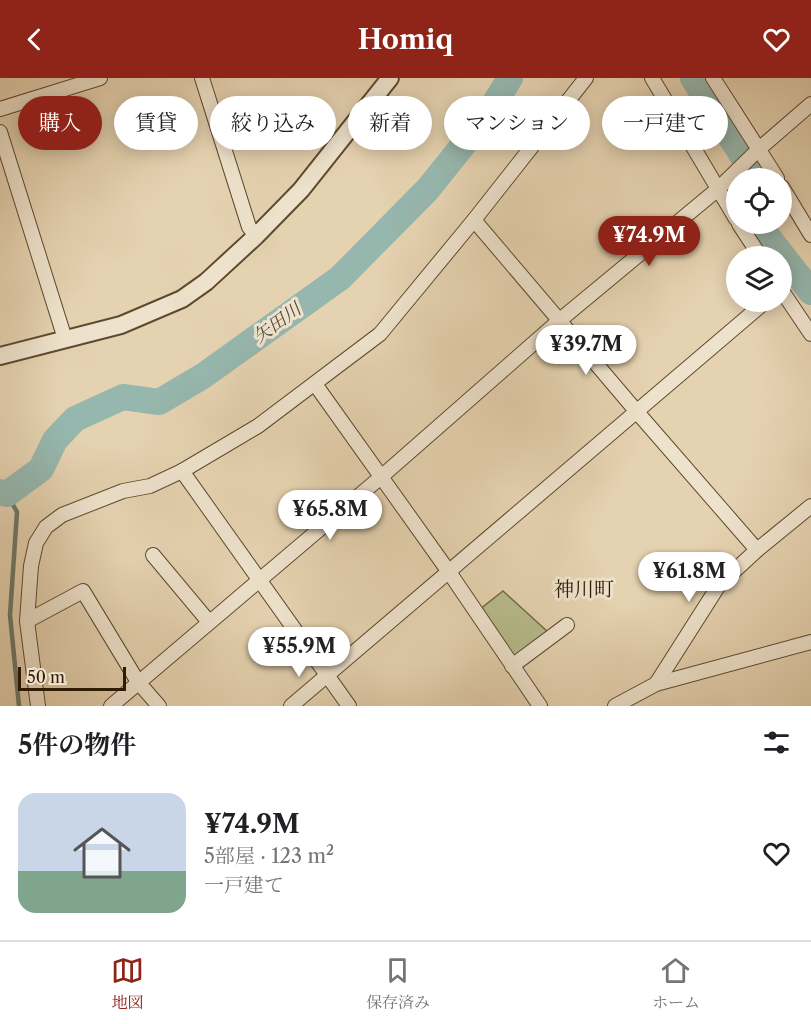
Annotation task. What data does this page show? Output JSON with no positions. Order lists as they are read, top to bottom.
{
  "districts": ["神川町"],
  "water": ["矢田川"],
  "scale_bar": "50 m",
  "page": {
    "header": "Homiq",
    "chip": [
      "購入",
      "賃貸",
      "絞り込み",
      "新着",
      "マンション",
      "一戸建て"
    ],
    "price": [
      "¥74.9M",
      "¥39.7M",
      "¥65.8M",
      "¥61.8M",
      "¥55.9M"
    ],
    "scale": "50 m",
    "heading": "5件の物件",
    "list": [
      {
        "name": "¥74.9M",
        "note": "5部屋 · 123 m² · 一戸建て"
      }
    ],
    "tabs": ["地図", "保存済み", "ホーム"]
  }
}
